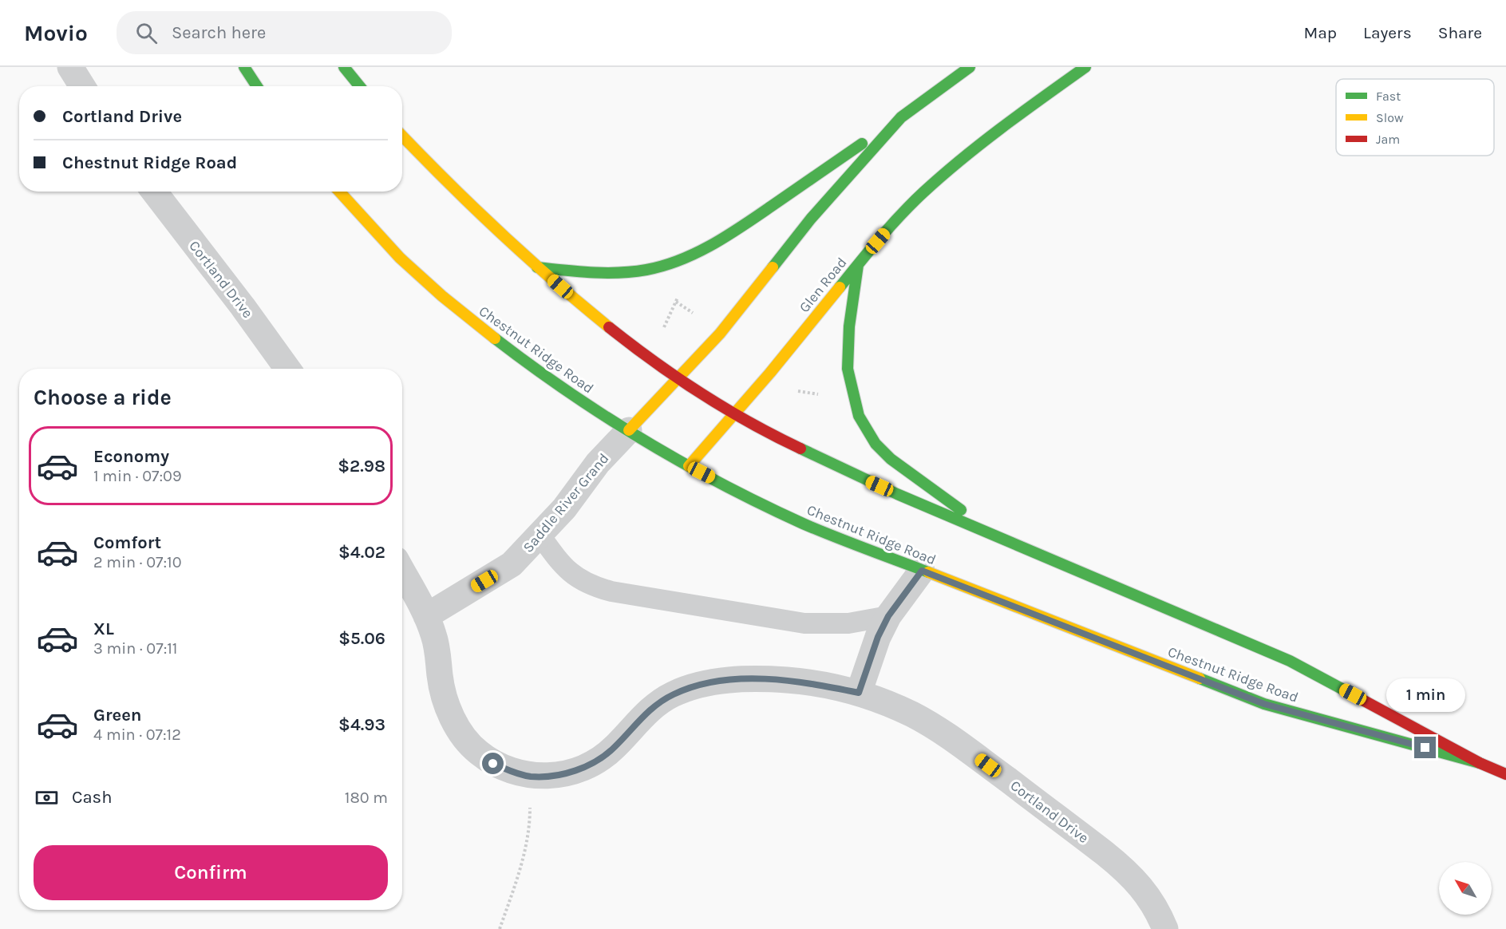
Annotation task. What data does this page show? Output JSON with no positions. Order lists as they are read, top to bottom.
{
  "streets": {
    "main road": ["Glen Road", "Chestnut Ridge Road"],
    "street": ["Cortland Drive", "Saddle River Grand"]
  },
  "crossings": [
    ["Cortland Drive", "Saddle River Grand"],
    ["Glen Road", "Chestnut Ridge Road"],
    ["Chestnut Ridge Road", "Saddle River Grand"]
  ],
  "legend": ["Fast", "Slow", "Jam"],
  "north": "top left",
  "page": {
    "header": "Movio",
    "search": "Search here",
    "nav": ["Map", "Layers", "Share"],
    "banner": ["Cortland Drive", "Chestnut Ridge Road"],
    "heading": "Choose a ride",
    "list": [
      {
        "name": "Economy",
        "note": "1 min · 07:09",
        "value": "$2.98"
      },
      {
        "name": "Comfort",
        "note": "2 min · 07:10",
        "value": "$4.02"
      },
      {
        "name": "XL",
        "note": "3 min · 07:11",
        "value": "$5.06"
      },
      {
        "name": "Green",
        "note": "4 min · 07:12",
        "value": "$4.93"
      }
    ],
    "bubble": "1 min",
    "pay": ["Cash", "180 m"],
    "buttons": "Confirm"
  }
}
